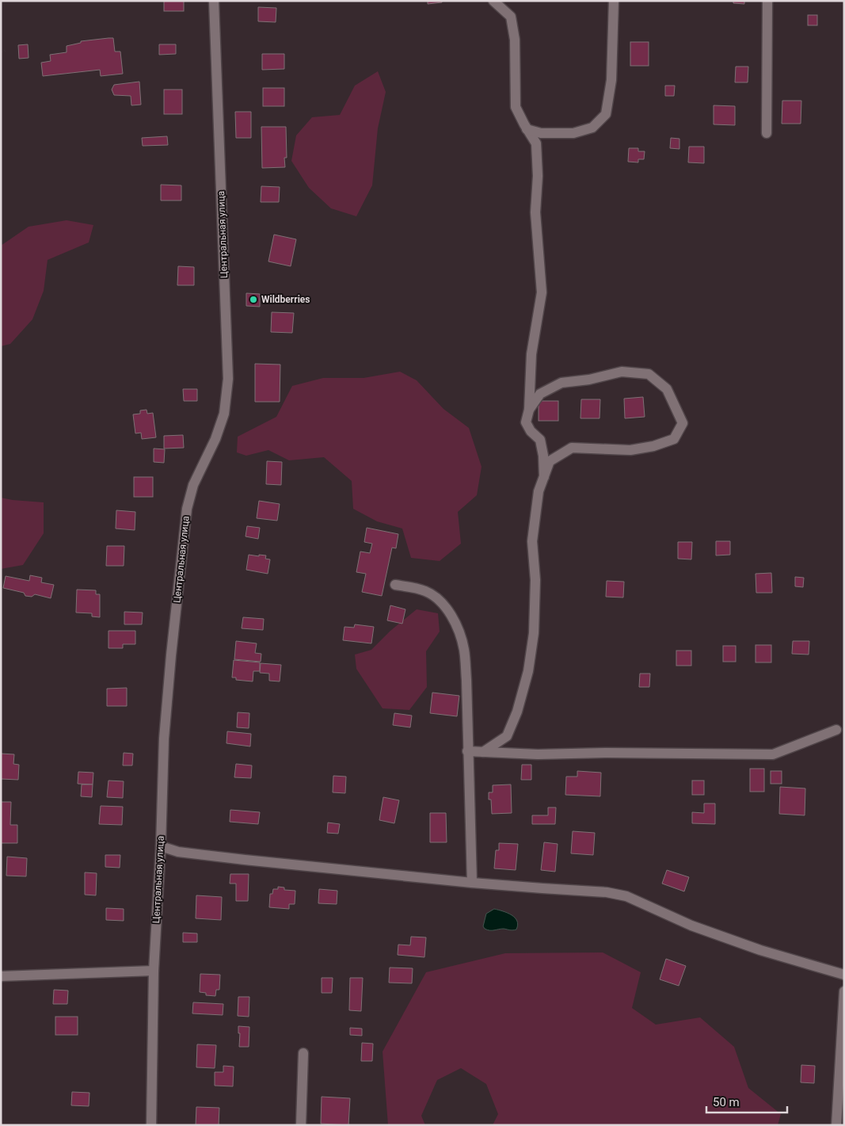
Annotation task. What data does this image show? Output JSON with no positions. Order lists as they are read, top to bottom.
{
  "streets": {
    "street": ["Центральная улица"]
  },
  "places": ["Wildberries"],
  "scale_bar": "50 m"
}
